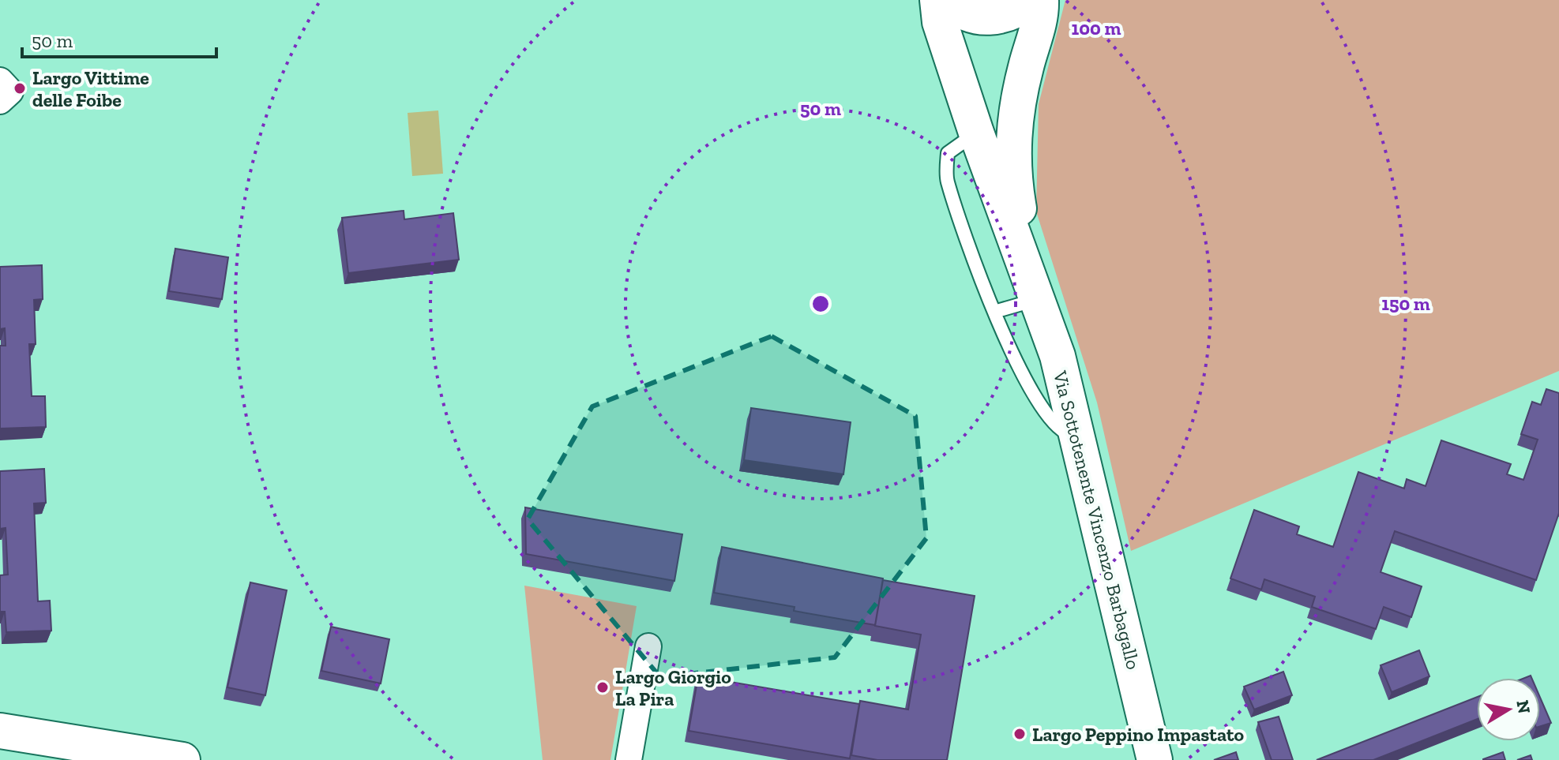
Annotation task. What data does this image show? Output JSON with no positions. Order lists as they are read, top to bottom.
{
  "streets": {
    "street": ["Via Sottotenente Vincenzo Barbagallo"]
  },
  "places": ["Largo Vittime delle Foibe", "Largo Giorgio La Pira", "Largo Peppino Impastato"],
  "scale_bar": "50 m",
  "north": "right",
  "rings": ["100 m", "50 m", "150 m"]
}
